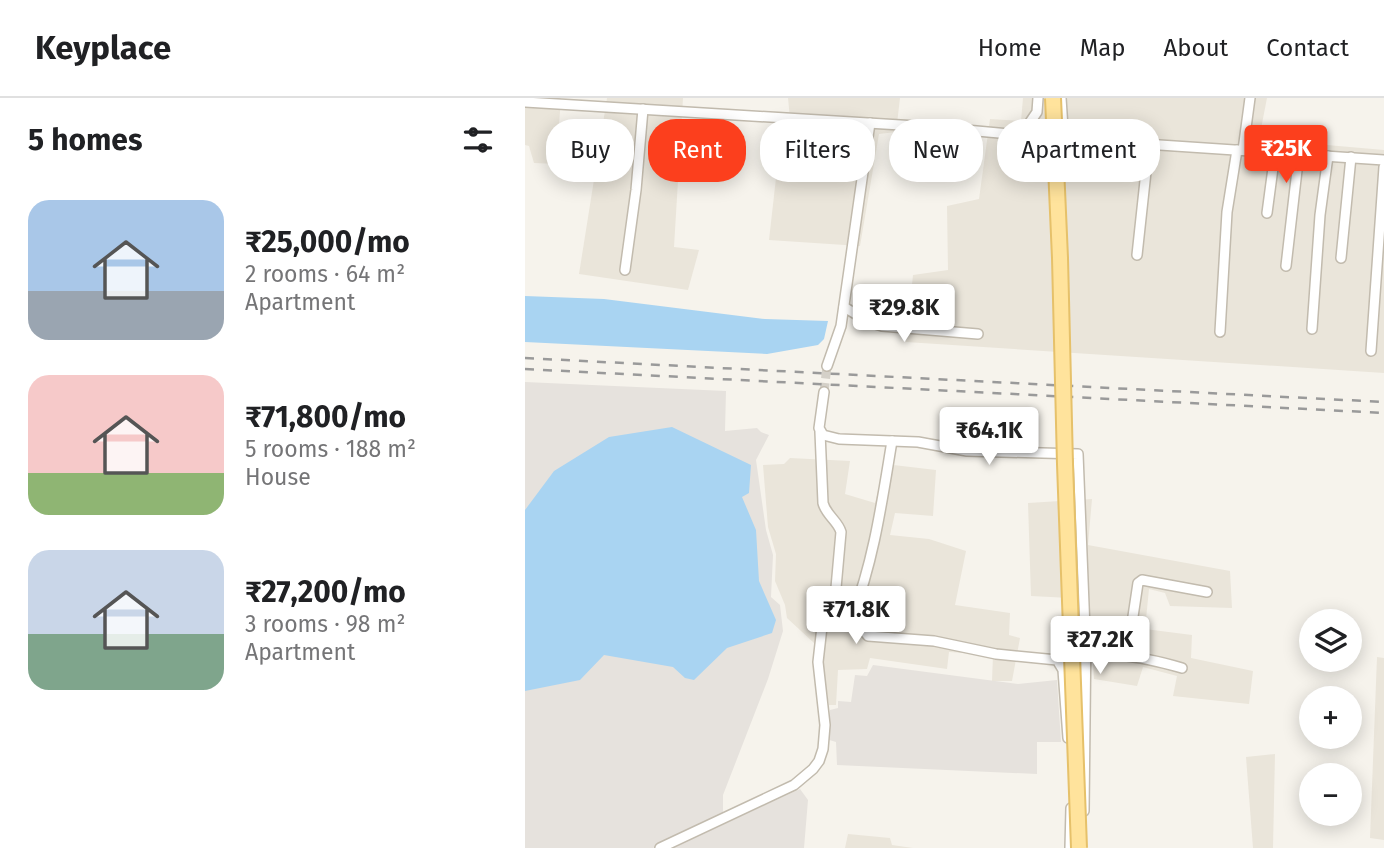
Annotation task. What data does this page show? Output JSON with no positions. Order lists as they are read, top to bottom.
{
  "page": {
    "header": "Keyplace",
    "nav": [
      "Home",
      "Map",
      "About",
      "Contact"
    ],
    "heading": "5 homes",
    "chip": [
      "Buy",
      "Rent",
      "Filters",
      "New",
      "Apartment"
    ],
    "price": [
      "₹25K",
      "₹29.8K",
      "₹64.1K",
      "₹71.8K",
      "₹27.2K"
    ],
    "list": [
      {
        "name": "₹25,000/mo",
        "note": "2 rooms · 64 m² · Apartment"
      },
      {
        "name": "₹71,800/mo",
        "note": "5 rooms · 188 m² · House"
      },
      {
        "name": "₹27,200/mo",
        "note": "3 rooms · 98 m² · Apartment"
      }
    ],
    "map_buttons": ["+", "−"]
  }
}
